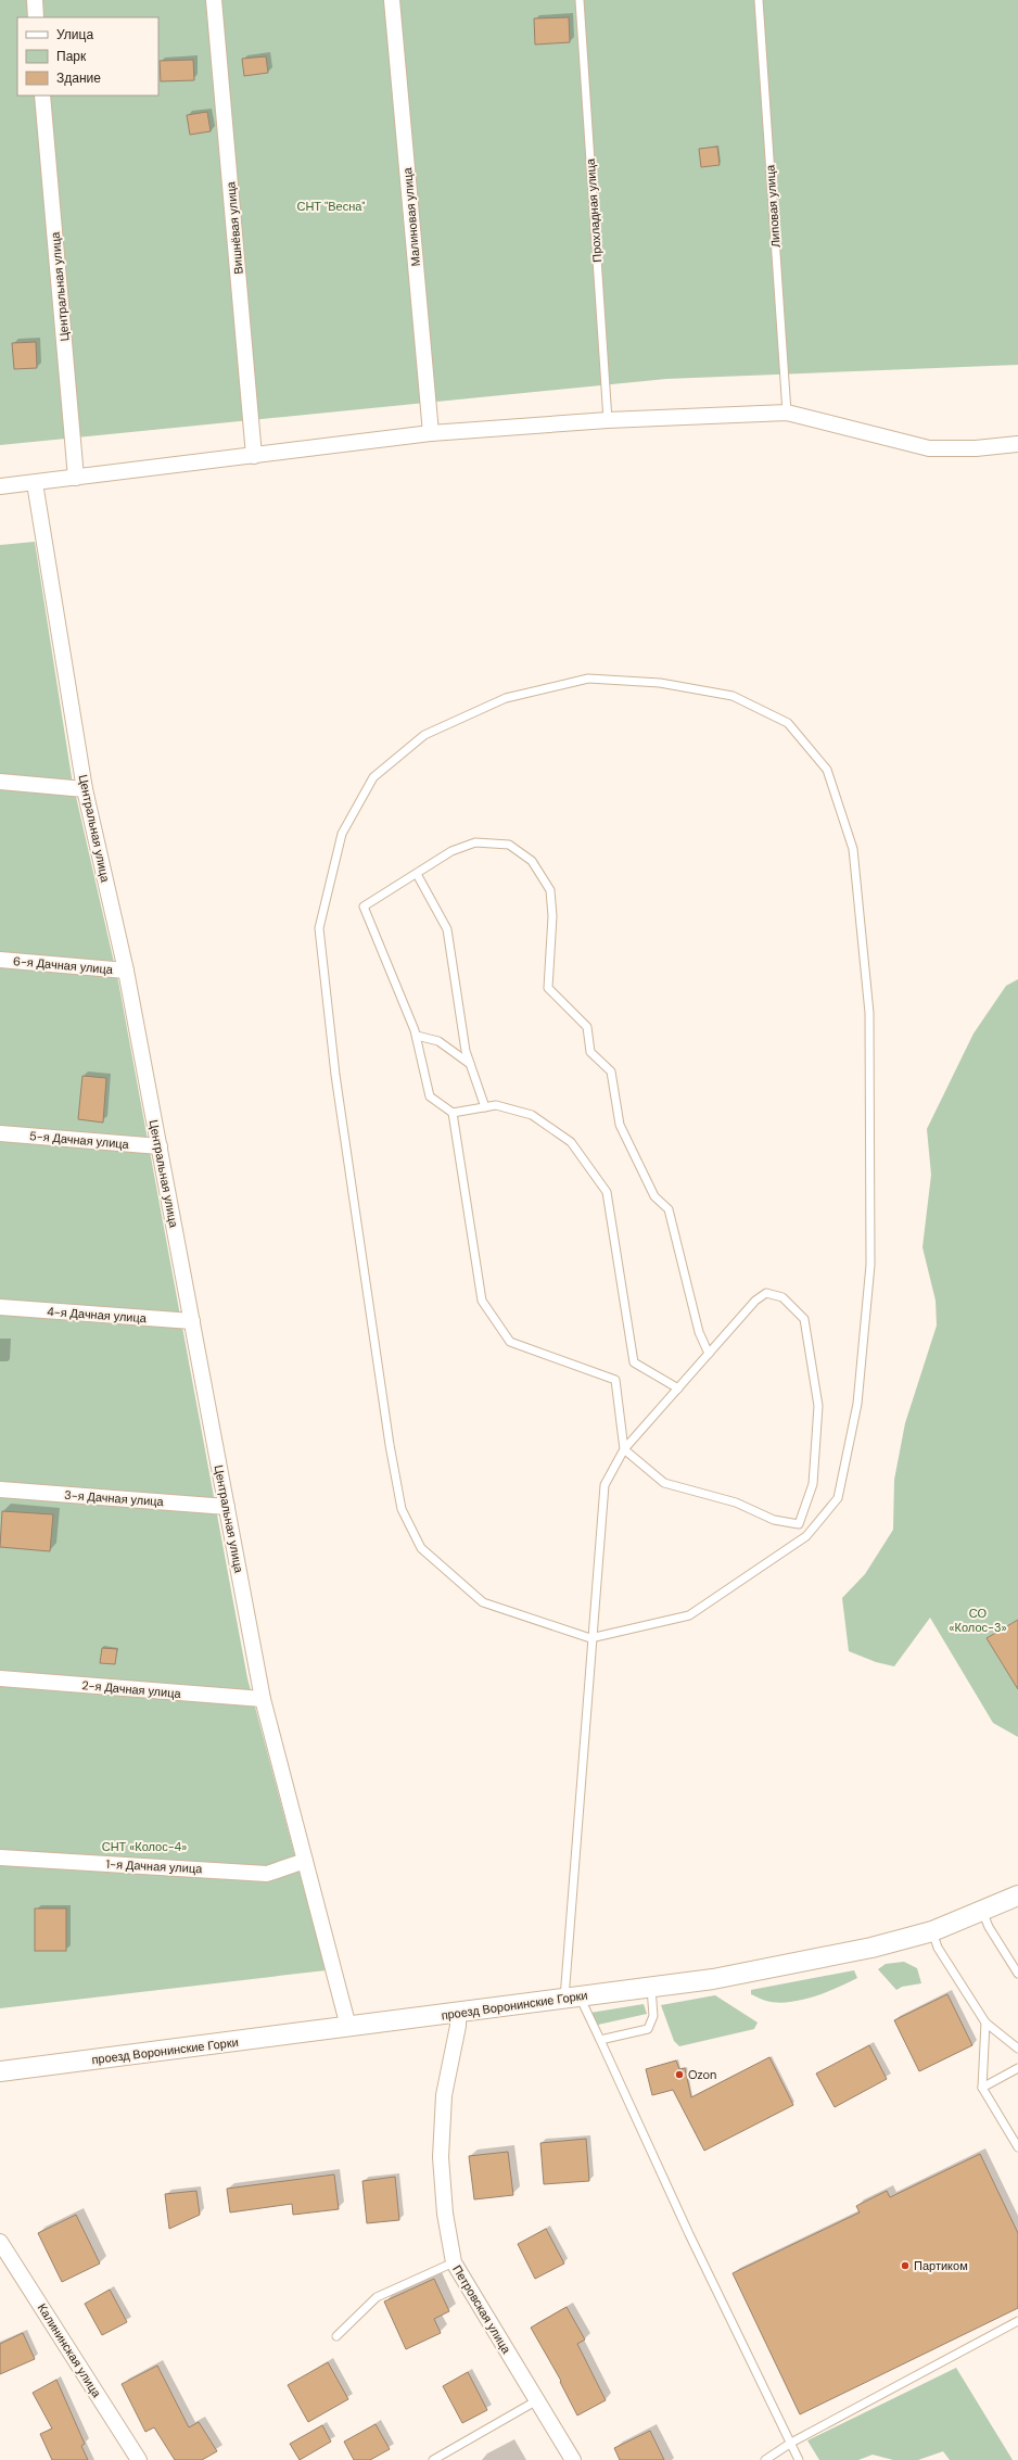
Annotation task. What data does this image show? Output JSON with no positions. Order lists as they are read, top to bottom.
{
  "streets": {
    "street": [
      "Малиновая улица",
      "Вишнёвая улица",
      "Центральная улица",
      "6-я Дачная улица",
      "5-я Дачная улица",
      "4-я Дачная улица",
      "3-я Дачная улица",
      "2-я Дачная улица",
      "1-я Дачная улица",
      "проезд Воронинские Горки",
      "Петровская улица",
      "Калининская улица"
    ],
    "lane": ["Липовая улица", "Прохладная улица"]
  },
  "crossings": [
    ["Центральная улица", "6-я Дачная улица"],
    ["Центральная улица", "5-я Дачная улица"],
    ["Центральная улица", "4-я Дачная улица"],
    ["Центральная улица", "3-я Дачная улица"],
    ["Центральная улица", "2-я Дачная улица"],
    ["Центральная улица", "1-я Дачная улица"],
    ["Центральная улица", "проезд Воронинские Горки"],
    ["проезд Воронинские Горки", "Петровская улица"]
  ],
  "parks": ["СНТ \"Весна\"", "СО «Колос-3»", "СНТ «Колос-4»"],
  "places": ["Ozon", "Партиком"],
  "legend": ["Улица", "Парк", "Здание"]
}
